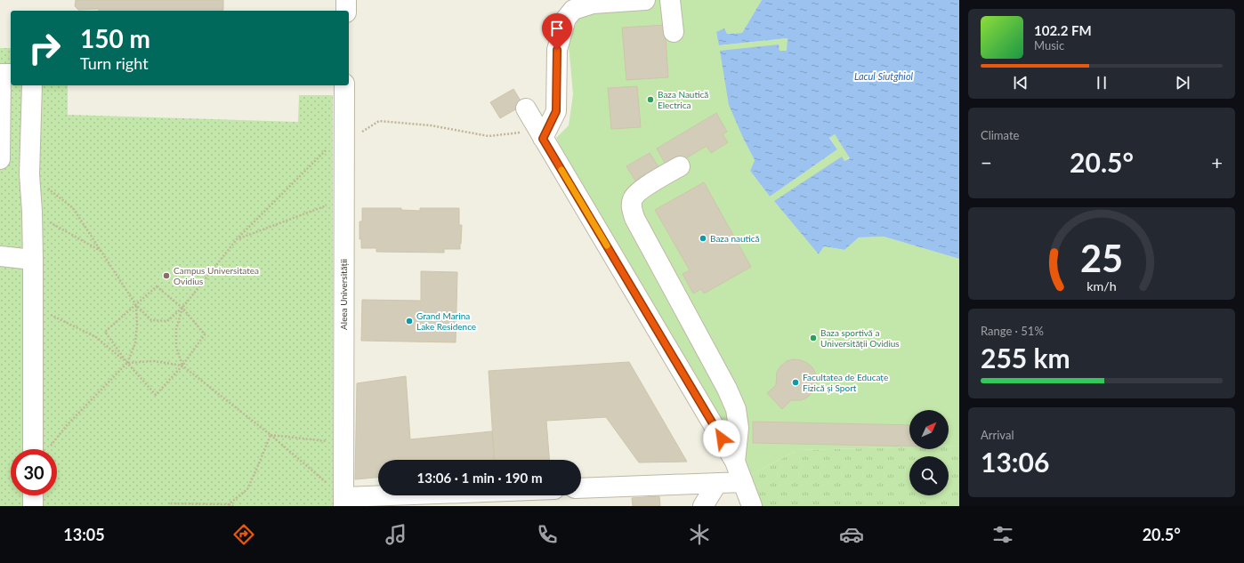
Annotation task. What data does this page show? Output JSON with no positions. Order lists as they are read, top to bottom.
{
  "streets": {
    "street": ["Aleea Universității"]
  },
  "water": ["Lacul Siutghiol"],
  "places": [
    "Baza Nautică Electrica",
    "Baza nautică",
    "Campus Universitatea Ovidius",
    "Grand Marina Lake Residence",
    "Baza sportivă a Universității Ovidius",
    "Facultatea de Educațe Fizică și Sport"
  ],
  "north": "top right",
  "page": {
    "turn": ["150 m", "Turn right"],
    "song": ["102.2 FM", "Music"],
    "tile": [
      "Climate",
      ["Range · 51%", "255 km"],
      ["Arrival", "13:06"]
    ],
    "heat": ["−", "20.5°", "+"],
    "limit": "30",
    "trip": "13:06 · 1 min · 190 m",
    "tabs": ["13:05", "20.5°"],
    "gauge": ["25", "km/h"]
  }
}
